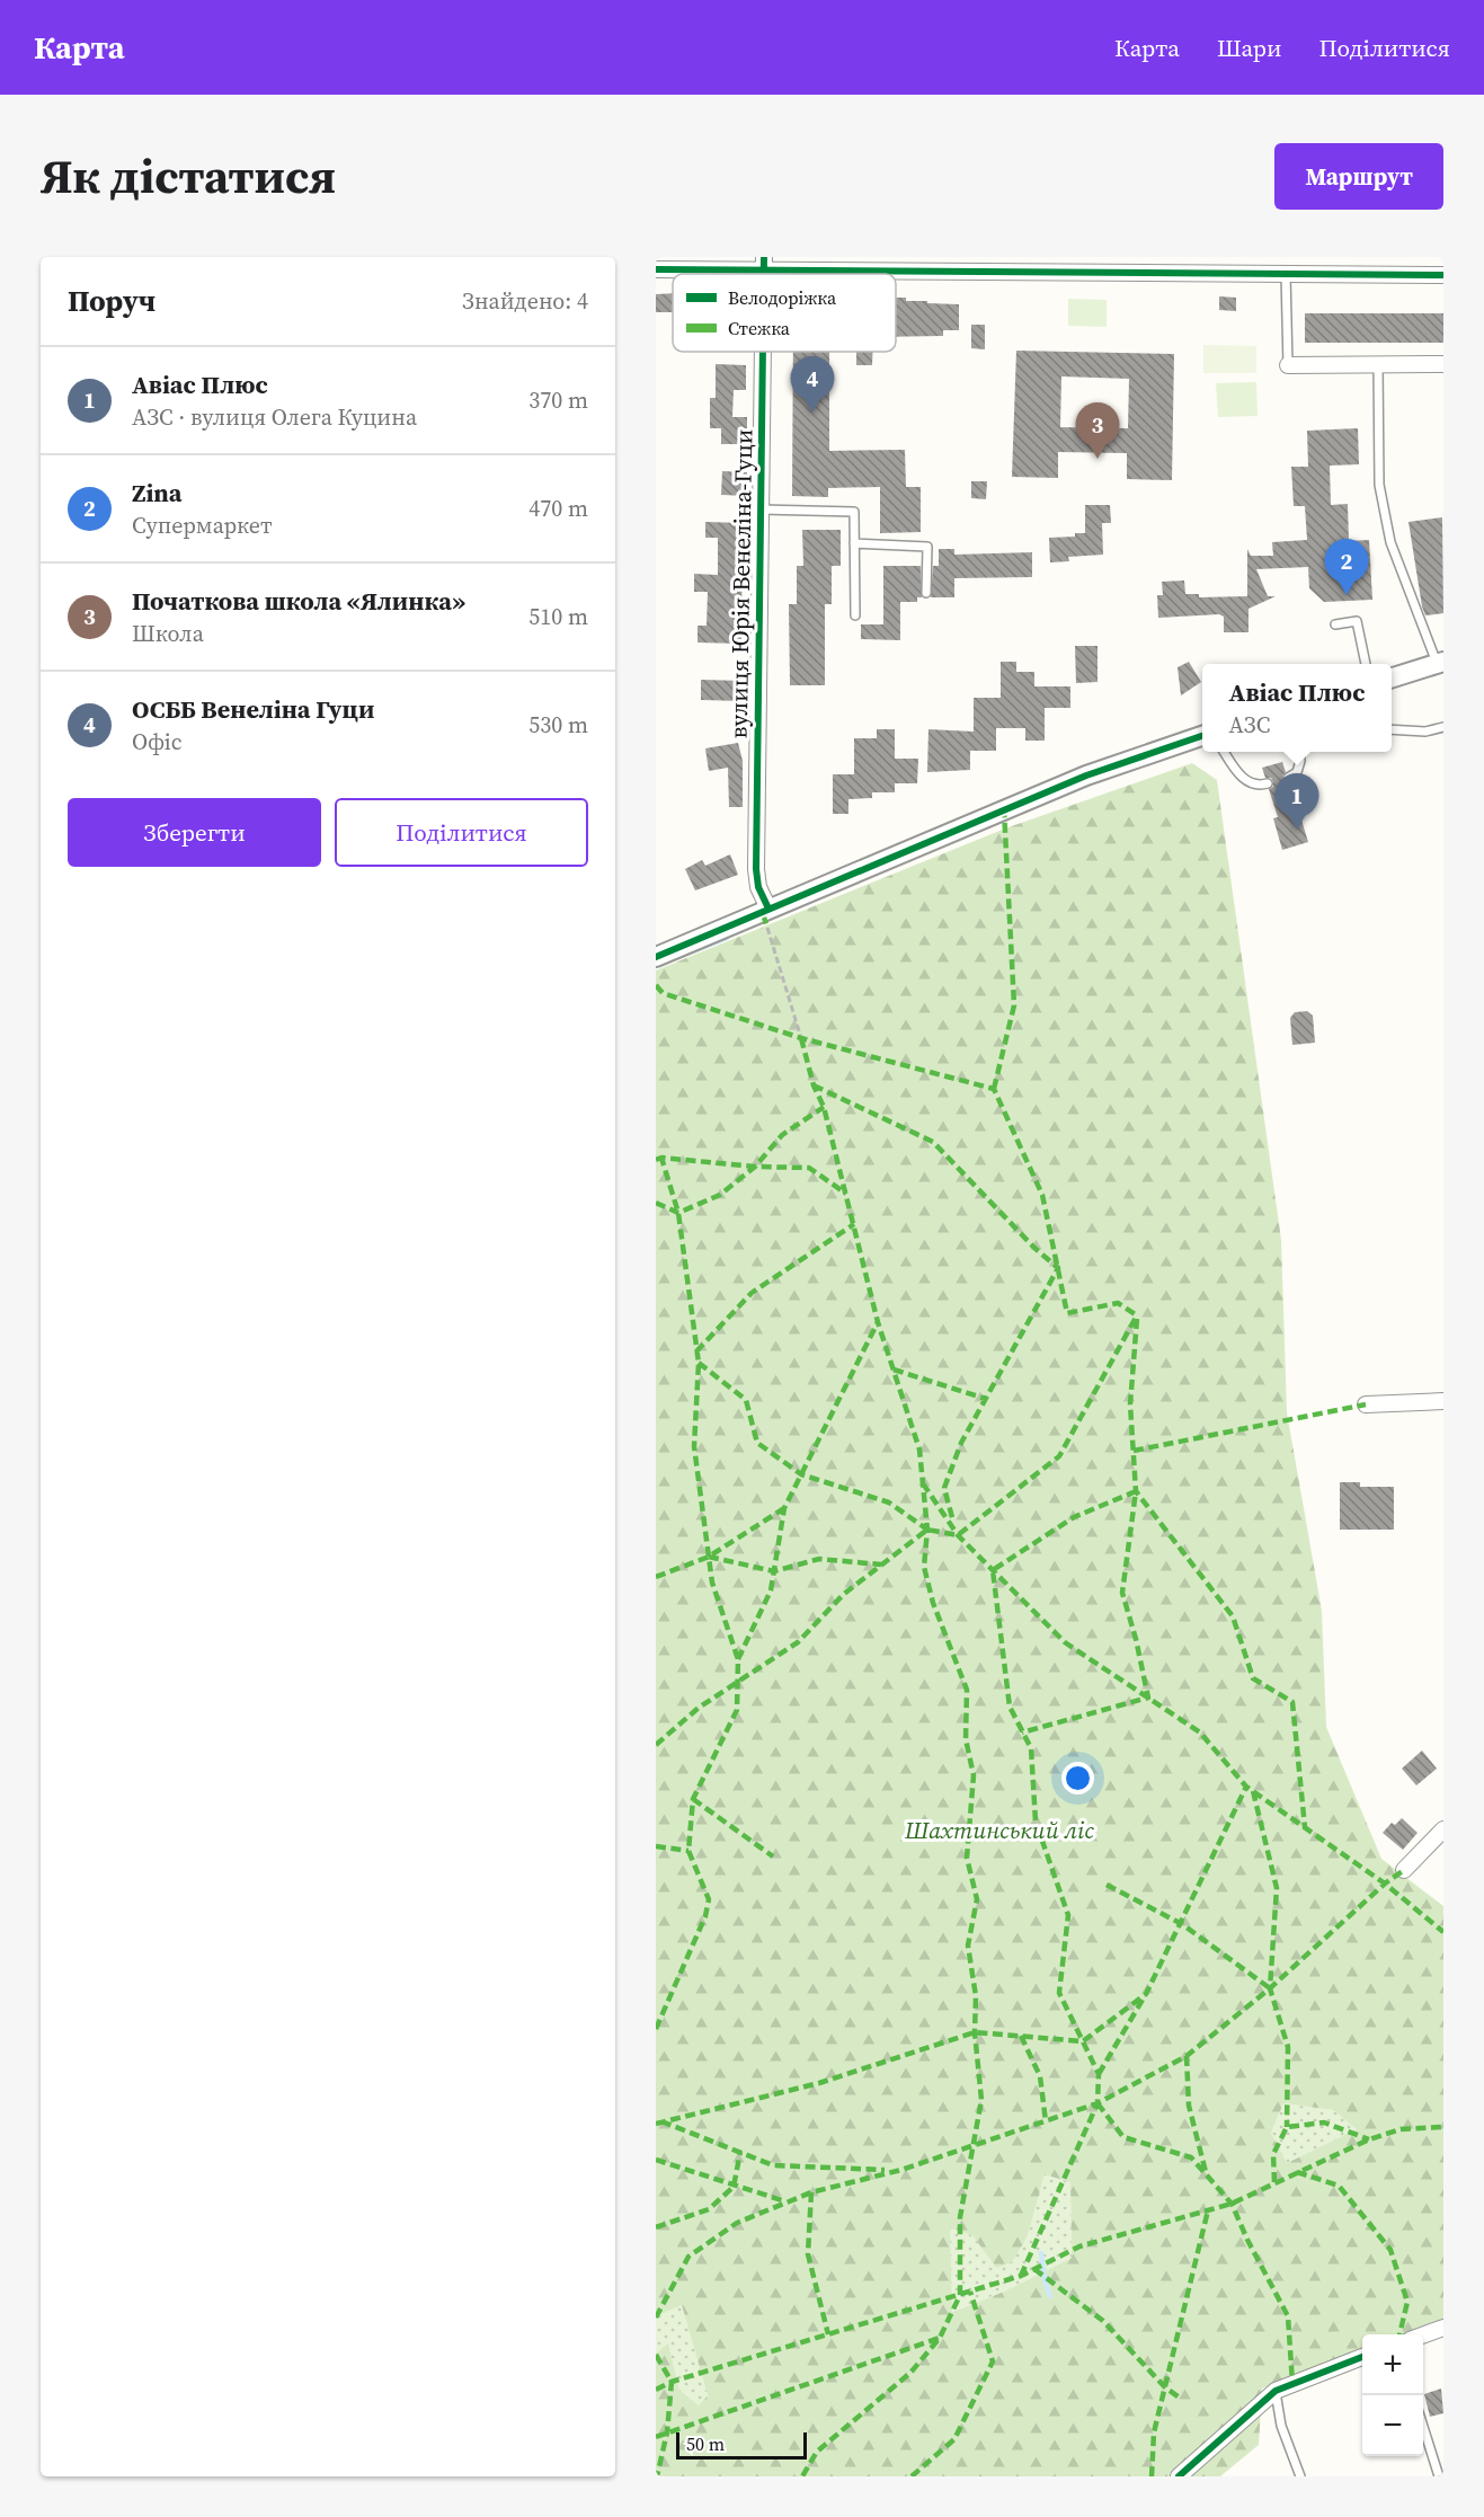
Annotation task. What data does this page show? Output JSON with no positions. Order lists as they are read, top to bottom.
{
  "streets": {
    "street": ["вулиця Юрія Венеліна-Гуци"]
  },
  "parks": ["Шахтинський ліс"],
  "legend": ["Велодоріжка", "Стежка"],
  "scale_bar": "50 m",
  "page": {
    "header": "Карта",
    "nav": ["Карта", "Шари", "Поділитися"],
    "title": "Як дістатися",
    "buttons": [
      "Маршрут",
      ["Зберегти", "Поділитися"]
    ],
    "heading": ["Поруч", "Знайдено: 4"],
    "list": [
      {
        "mark": "1",
        "name": "Авіас Плюс",
        "note": "АЗС · вулиця Олега Куцина",
        "value": "370 m"
      },
      {
        "mark": "2",
        "name": "Zina",
        "note": "Супермаркет",
        "value": "470 m"
      },
      {
        "mark": "3",
        "name": "Початкова школа «Ялинка»",
        "note": "Школа",
        "value": "510 m"
      },
      {
        "mark": "4",
        "name": "ОСББ Венеліна Гуци",
        "note": "Офіс",
        "value": "530 m"
      }
    ],
    "pins": [
      "4",
      "3",
      "2",
      "1"
    ],
    "popup": ["Авіас Плюс", "АЗС"],
    "map_buttons": ["+", "−"],
    "scale": "50 m"
  }
}
